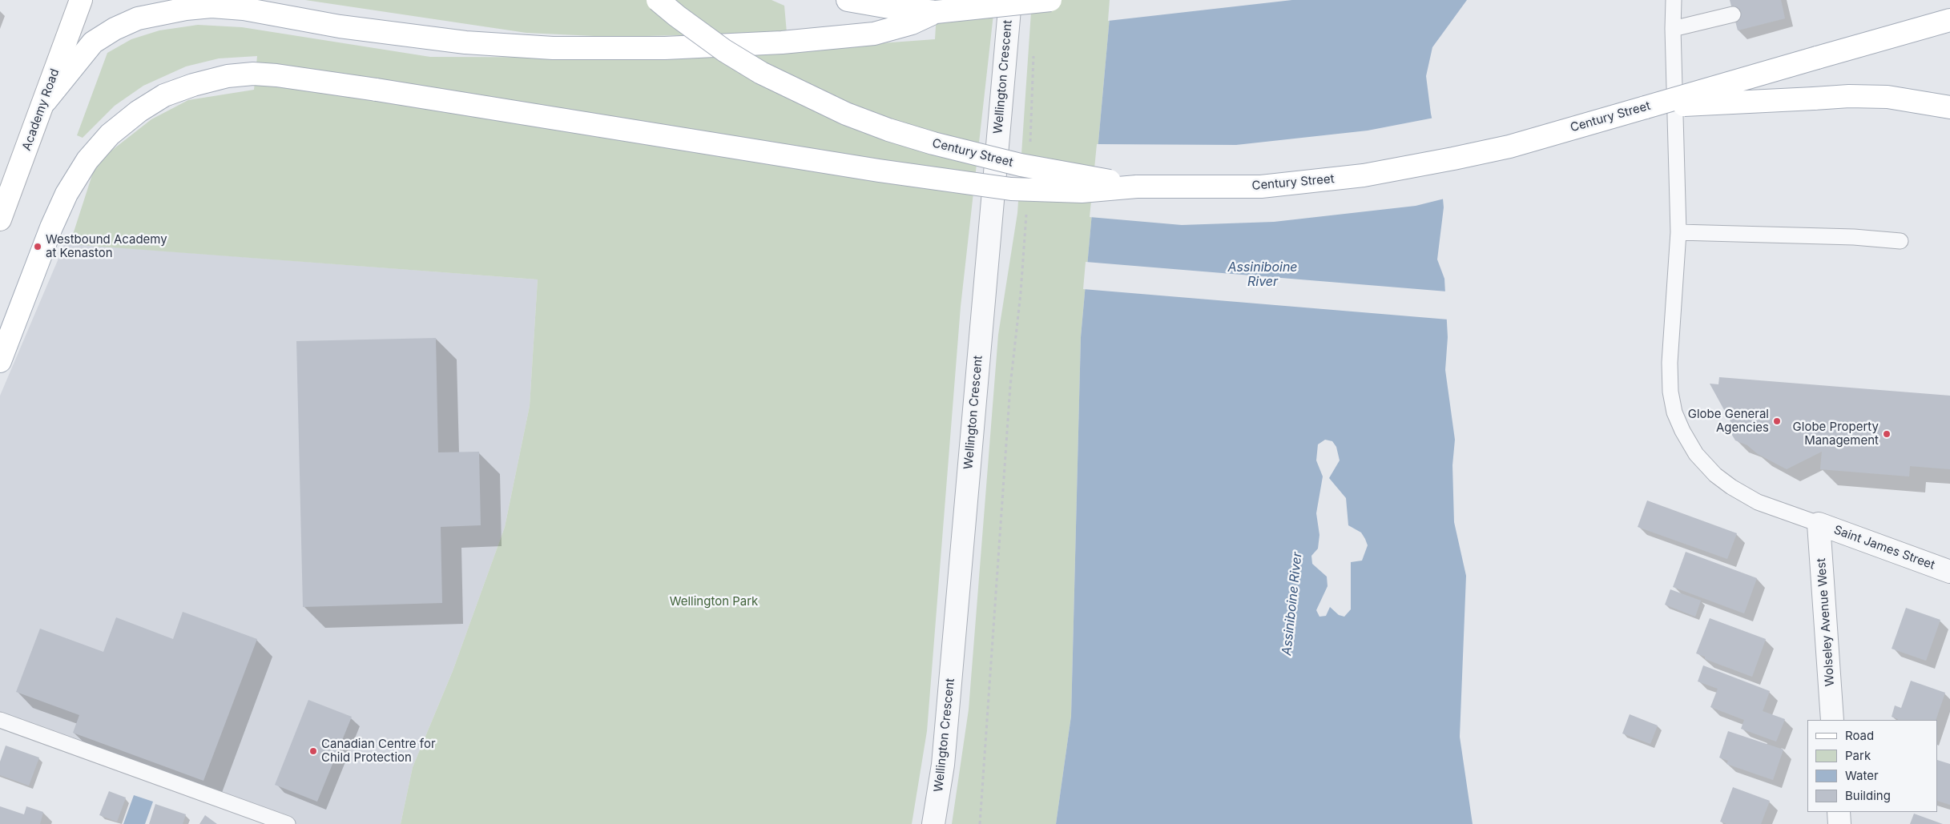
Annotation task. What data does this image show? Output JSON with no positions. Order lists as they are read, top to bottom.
{
  "streets": {
    "main road": ["Academy Road", "Century Street"],
    "street": ["Wellington Crescent", "Saint James Street", "Wolseley Avenue West"]
  },
  "crossings": [
    ["Saint James Street", "Wolseley Avenue West"]
  ],
  "water": ["Assiniboine River"],
  "parks": ["Wellington Park"],
  "places": [
    "Westbound Academy at Kenaston",
    "Globe General Agencies",
    "Globe Property Management",
    "Canadian Centre for Child Protection"
  ],
  "legend": [
    "Road",
    "Park",
    "Water",
    "Building"
  ]
}
